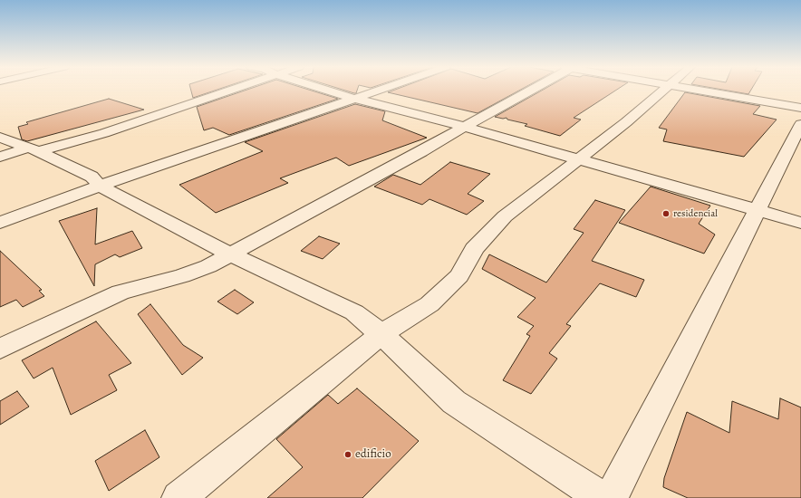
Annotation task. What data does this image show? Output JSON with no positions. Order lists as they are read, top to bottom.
{
  "places": ["residencial", "edificio"]
}
